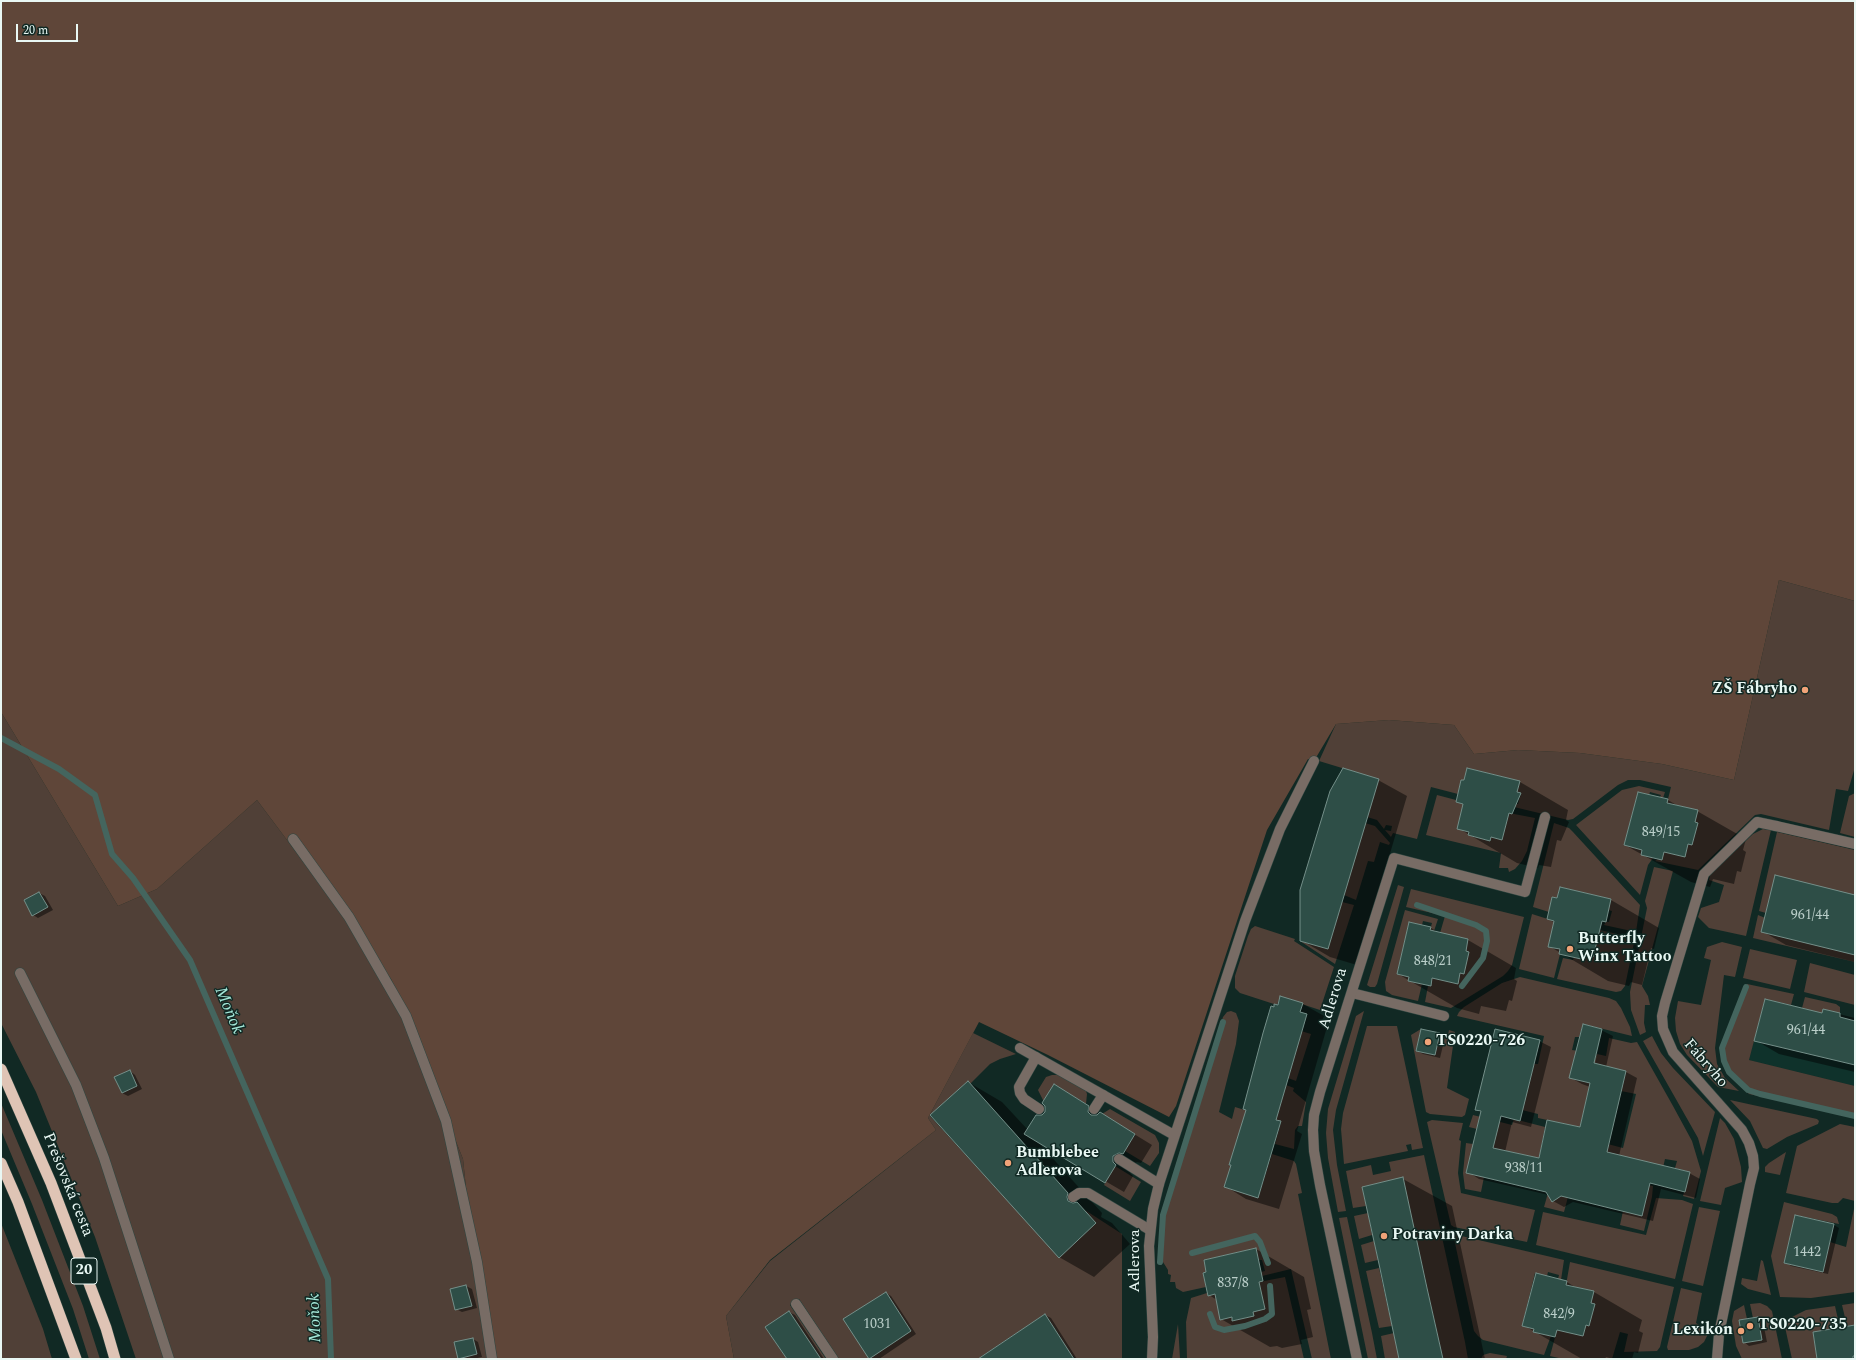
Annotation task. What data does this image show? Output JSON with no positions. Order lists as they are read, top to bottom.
{
  "streets": {
    "highway": ["Prešovská cesta", "20"],
    "street": ["Adlerova", "Fábryho"]
  },
  "water": ["Moňok"],
  "places": [
    "ZŠ Fábryho",
    "Butterfly Winx Tattoo",
    "TS0220-726",
    "Bumblebee Adlerova",
    "Potraviny Darka",
    "TS0220-735",
    "Lexikón"
  ],
  "house_numbers": [
    "849/15",
    "961/44",
    "848/21",
    "961/44",
    "938/11",
    "1442",
    "837/8",
    "842/9",
    "1031"
  ],
  "scale_bar": "20 m"
}
